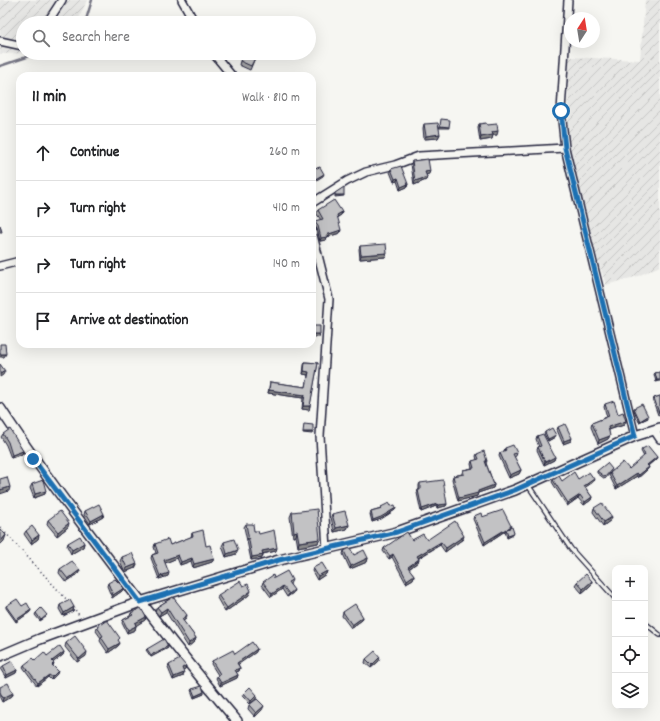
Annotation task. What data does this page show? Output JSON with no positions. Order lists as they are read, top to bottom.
{
  "north": "top",
  "page": {
    "search": "Search here",
    "heading": ["11 min", "Walk · 810 m"],
    "list": [
      ["Continue", "260 m"],
      ["Turn right", "410 m"],
      ["Turn right", "140 m"],
      "Arrive at destination"
    ],
    "map_buttons": ["+", "−"]
  }
}
